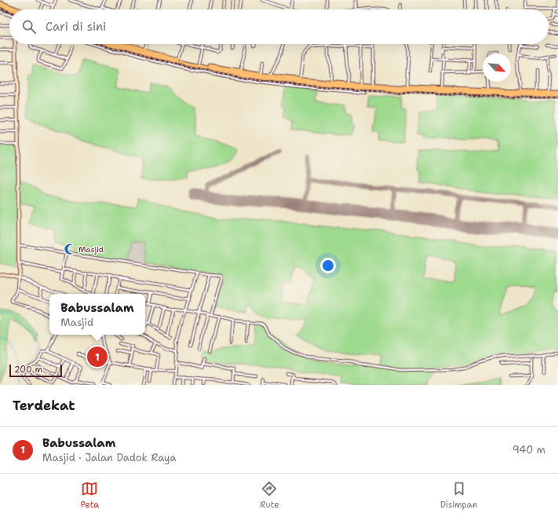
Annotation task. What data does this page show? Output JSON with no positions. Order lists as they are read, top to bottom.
{
  "places": {
    "mosque": ["Masjid"]
  },
  "scale_bar": "200 m",
  "north": "bottom right",
  "page": {
    "search": "Cari di sini",
    "popup": ["Babussalam", "Masjid"],
    "pins": "1",
    "scale": "200 m",
    "heading": "Terdekat",
    "list": [
      {
        "mark": "1",
        "name": "Babussalam",
        "note": "Masjid · Jalan Dadok Raya",
        "value": "940 m"
      }
    ],
    "nav": ["Peta", "Rute", "Disimpan"]
  }
}
